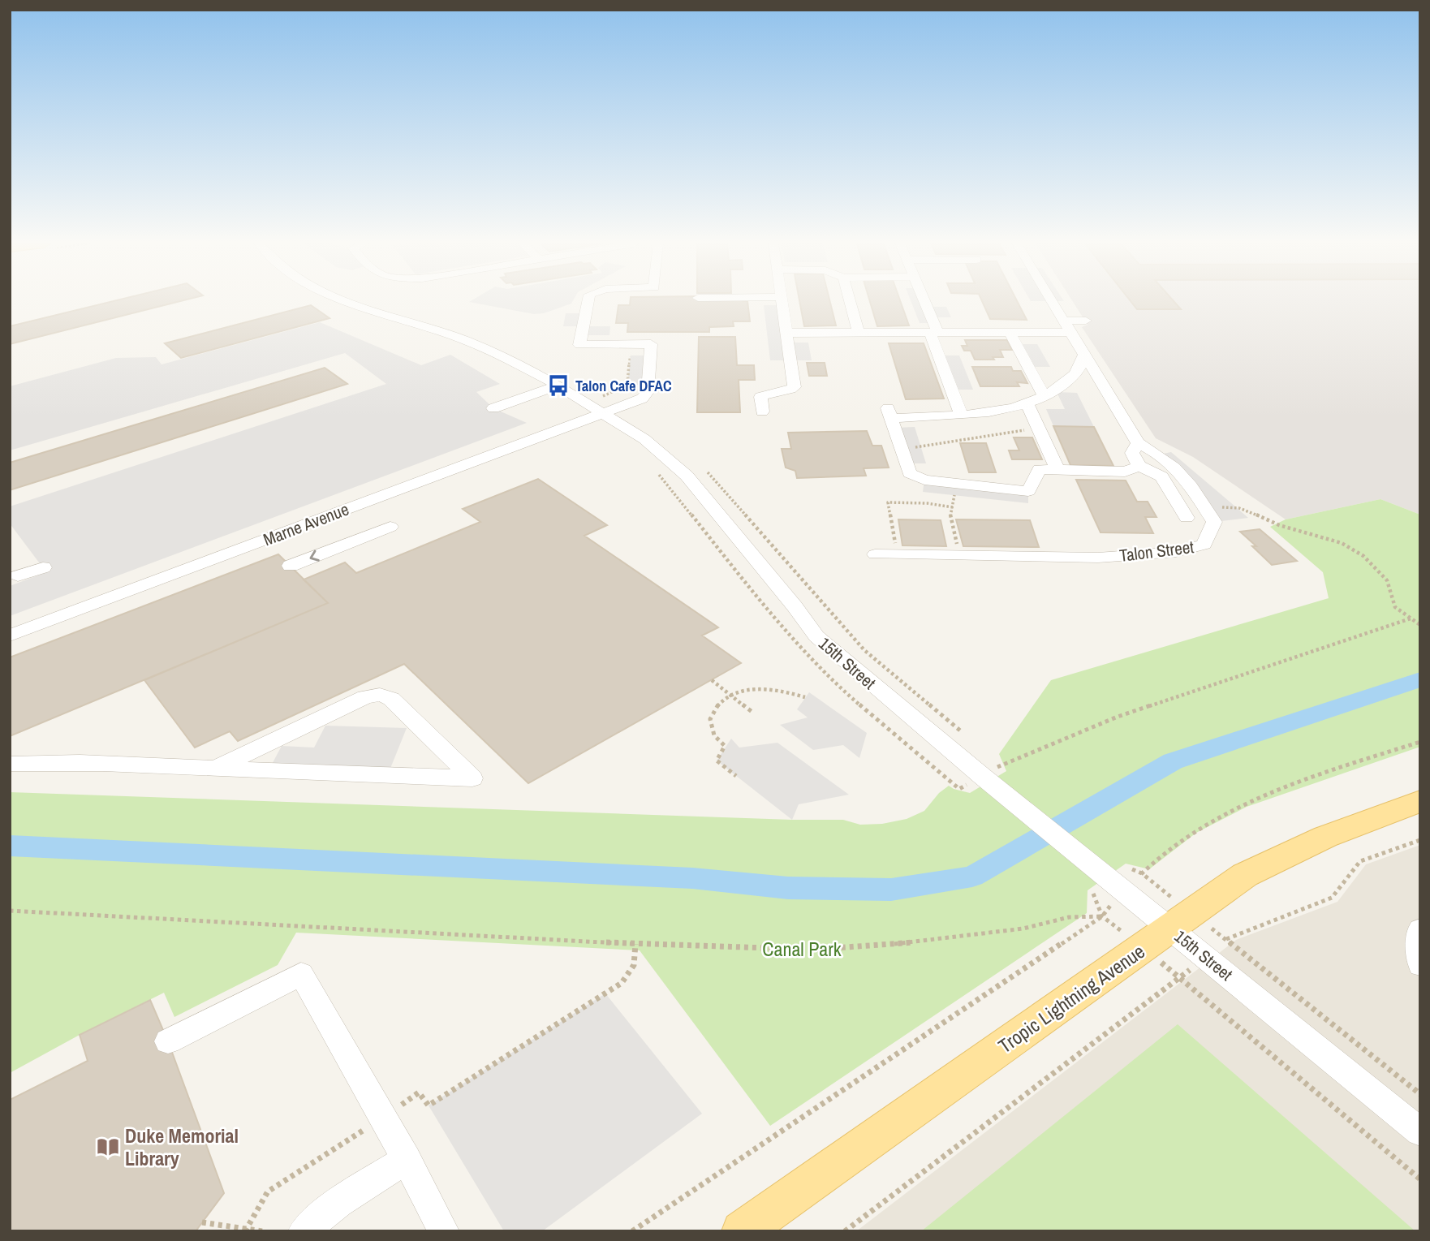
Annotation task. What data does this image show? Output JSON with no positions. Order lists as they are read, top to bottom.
{
  "streets": {
    "main road": ["Tropic Lightning Avenue"],
    "street": ["Marne Avenue", "Talon Street", "15th Street"]
  },
  "crossings": [
    ["Marne Avenue", "15th Street"],
    ["15th Street", "Tropic Lightning Avenue"]
  ],
  "parks": ["Canal Park"],
  "places": {
    "bus stop": ["Talon Cafe DFAC"],
    "library": ["Duke Memorial Library"]
  }
}
